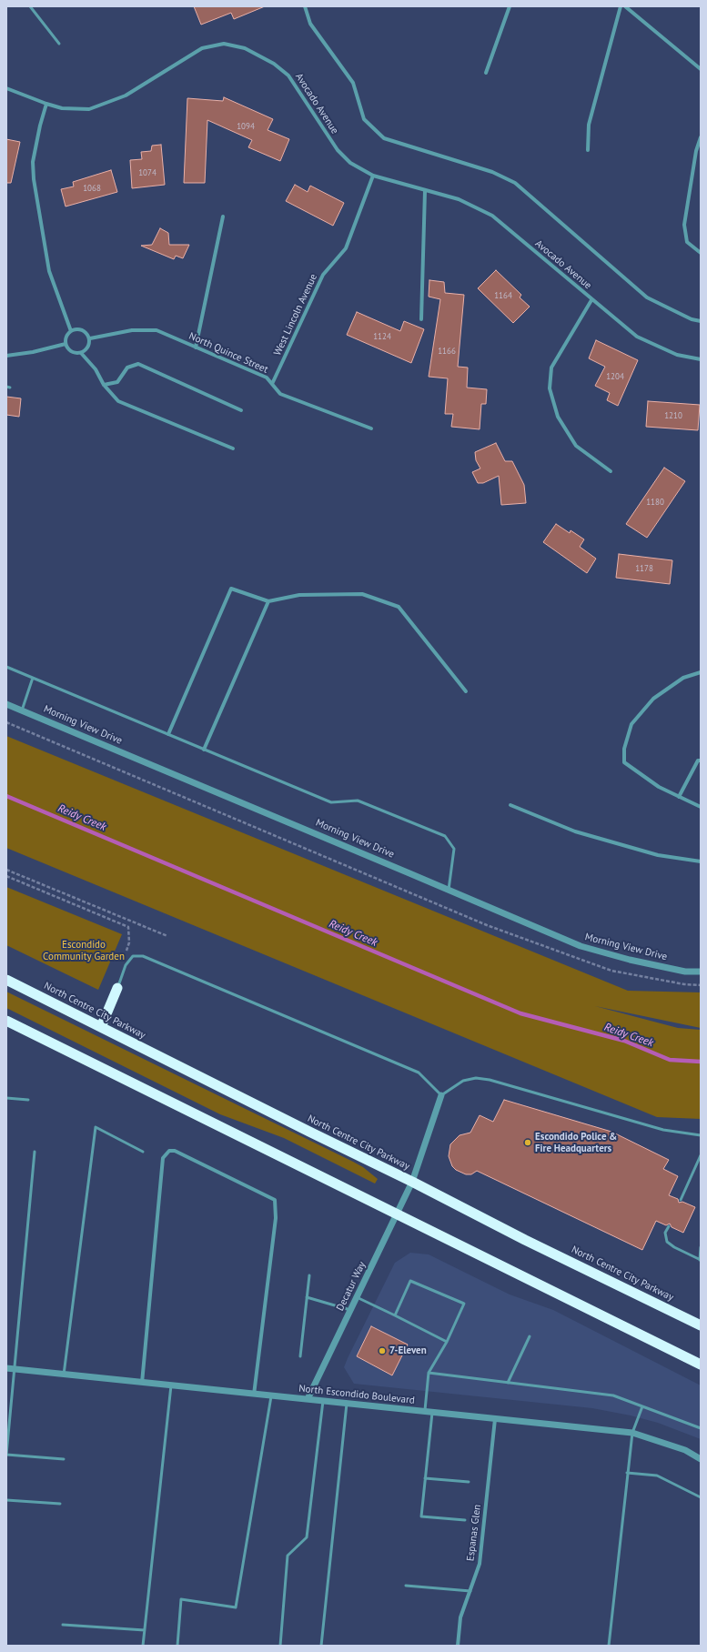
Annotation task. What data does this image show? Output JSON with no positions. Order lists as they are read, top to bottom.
{
  "streets": {
    "highway": ["North Centre City Parkway"],
    "street": [
      "Avocado Avenue",
      "West Lincoln Avenue",
      "North Quince Street",
      "Morning View Drive",
      "Decatur Way",
      "North Escondido Boulevard",
      "Espanas Glen"
    ]
  },
  "crossings": [
    ["Avocado Avenue", "West Lincoln Avenue"],
    ["West Lincoln Avenue", "North Quince Street"],
    ["North Centre City Parkway", "Decatur Way"],
    ["Decatur Way", "North Escondido Boulevard"],
    ["North Escondido Boulevard", "Espanas Glen"]
  ],
  "water": ["Reidy Creek"],
  "parks": ["Escondido Community Garden"],
  "places": ["Escondido Police & Fire Headquarters", "7-Eleven"],
  "house_numbers": [
    "1094",
    "1074",
    "1068",
    "1164",
    "1124",
    "1166",
    "1204",
    "1210",
    "1180",
    "1178"
  ]
}
